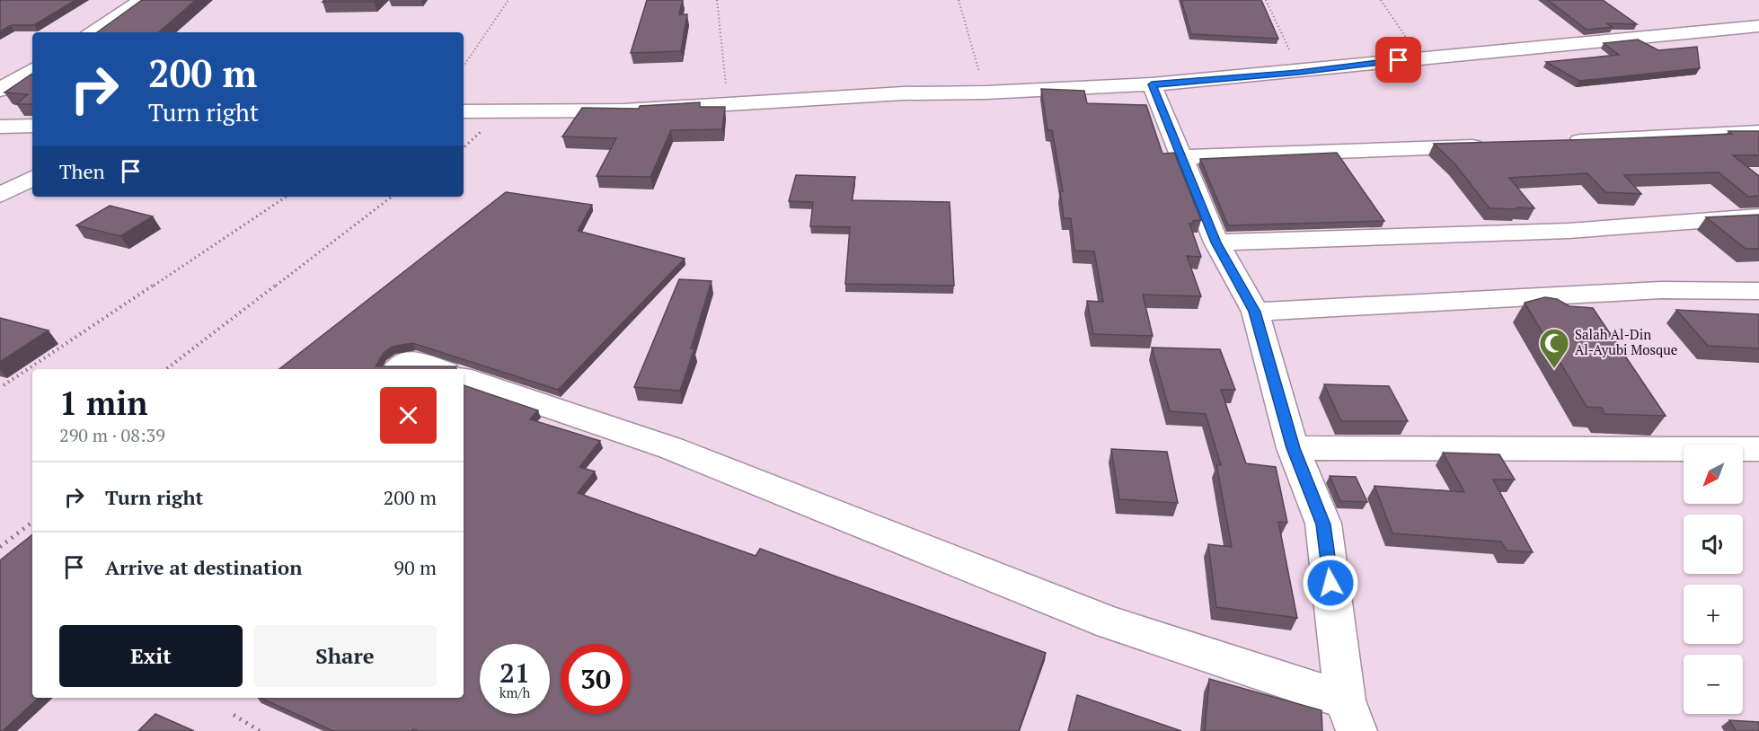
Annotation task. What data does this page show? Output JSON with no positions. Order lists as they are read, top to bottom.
{
  "places": {
    "mosque": ["Salah Al-Din Al-Ayubi Mosque"]
  },
  "north": "bottom left",
  "page": {
    "turn": ["200 m", "Turn right"],
    "then": "Then",
    "heading": ["1 min", "290 m · 08:39"],
    "map_buttons": ["+", "−"],
    "list": [
      {
        "name": "Turn right",
        "value": "200 m"
      },
      {
        "name": "Arrive at destination",
        "value": "90 m"
      }
    ],
    "buttons": ["Exit", "Share"],
    "speed": "21 km/h",
    "limit": "30"
  }
}
